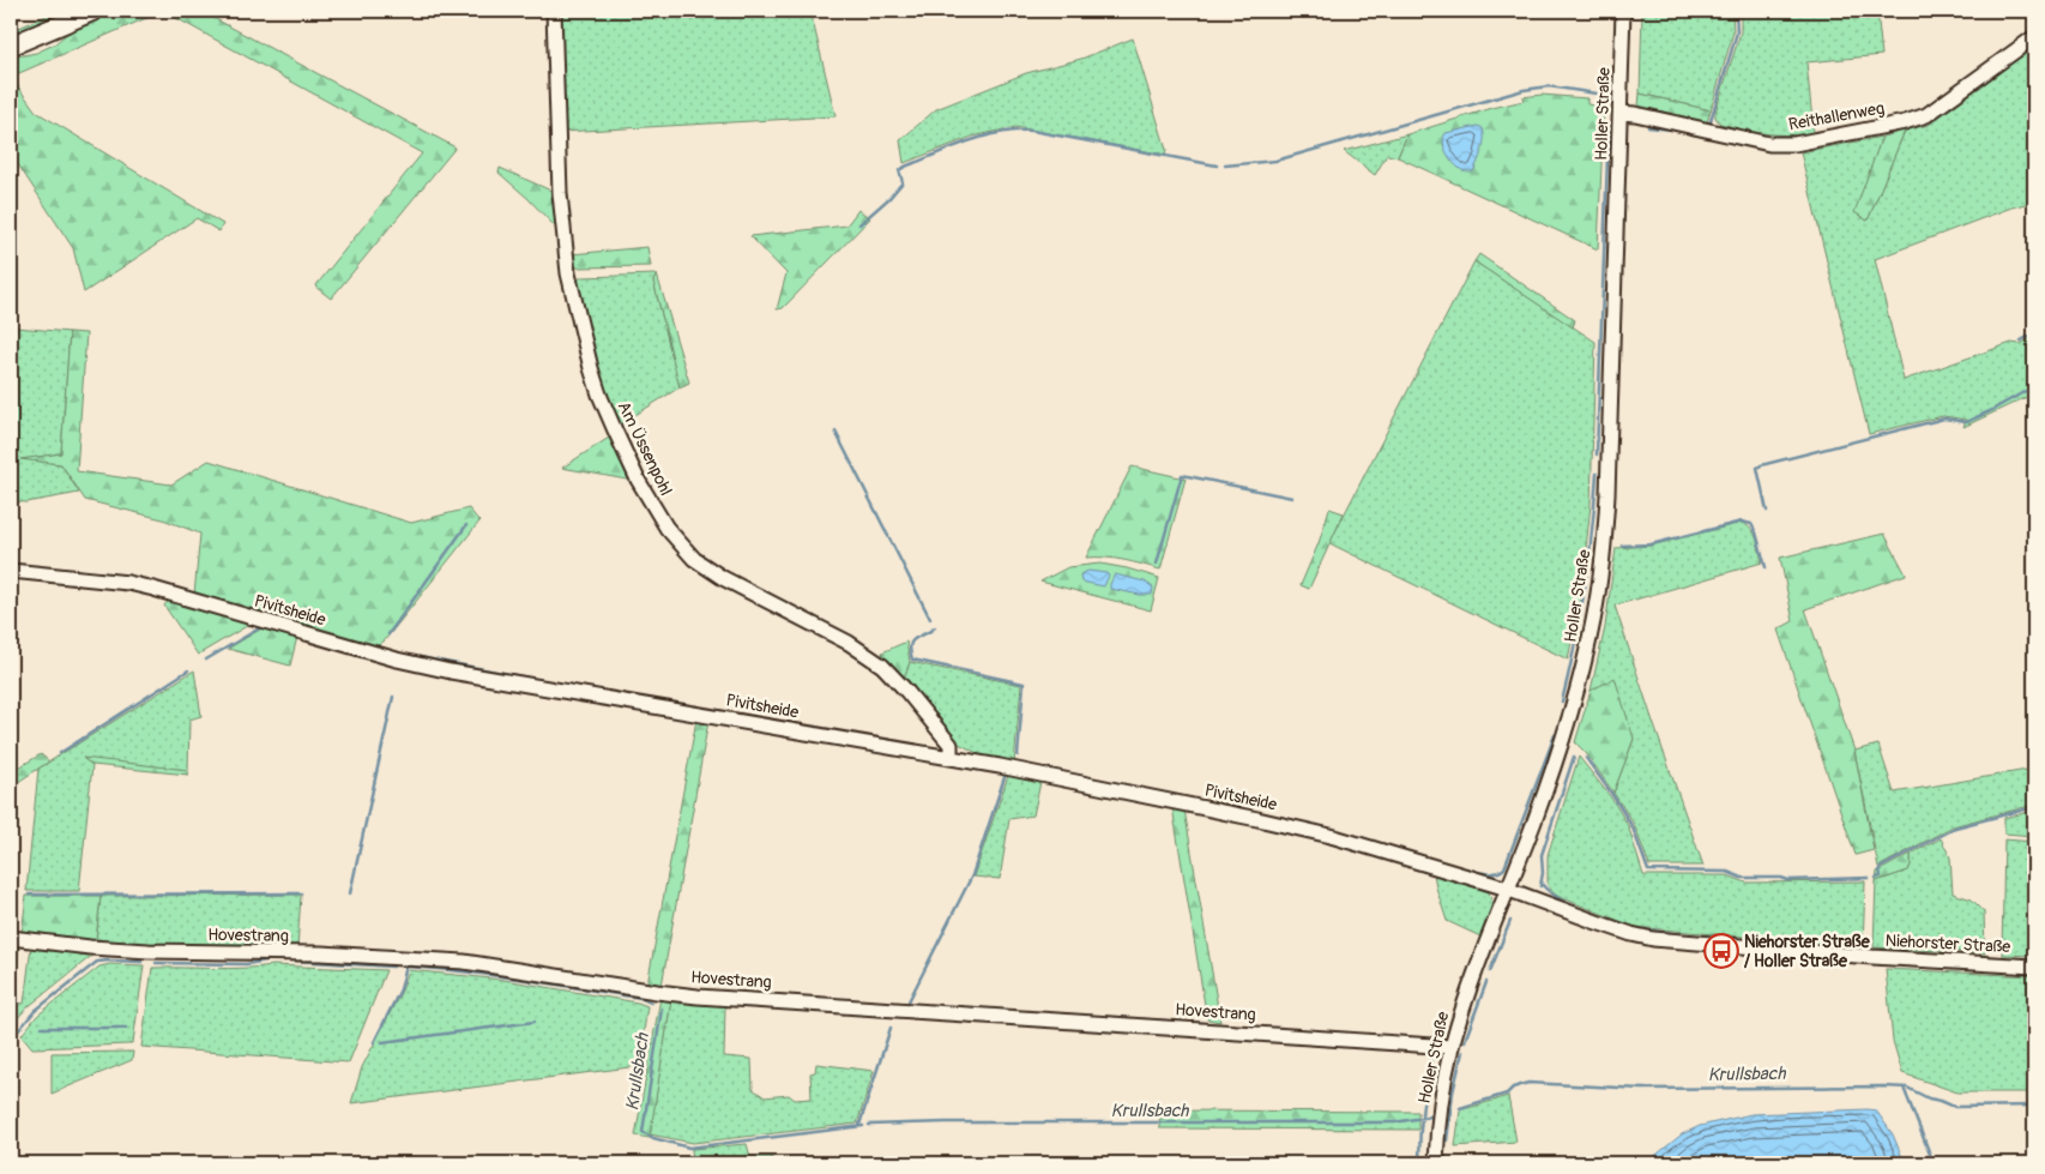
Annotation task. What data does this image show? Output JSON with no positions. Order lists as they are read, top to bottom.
{
  "streets": {
    "street": [
      "Holler Straße",
      "Reithallenweg",
      "Am Üssenpohl",
      "Pivitsheide",
      "Hovestrang",
      "Niehorster Straße"
    ]
  },
  "crossings": [
    ["Holler Straße", "Reithallenweg"],
    ["Holler Straße", "Pivitsheide"],
    ["Holler Straße", "Hovestrang"],
    ["Holler Straße", "Niehorster Straße"],
    ["Am Üssenpohl", "Pivitsheide"],
    ["Pivitsheide", "Niehorster Straße"]
  ],
  "water": ["Krullsbach"],
  "places": {
    "bus stop": ["Niehorster Straße / Holler Straße"]
  }
}
